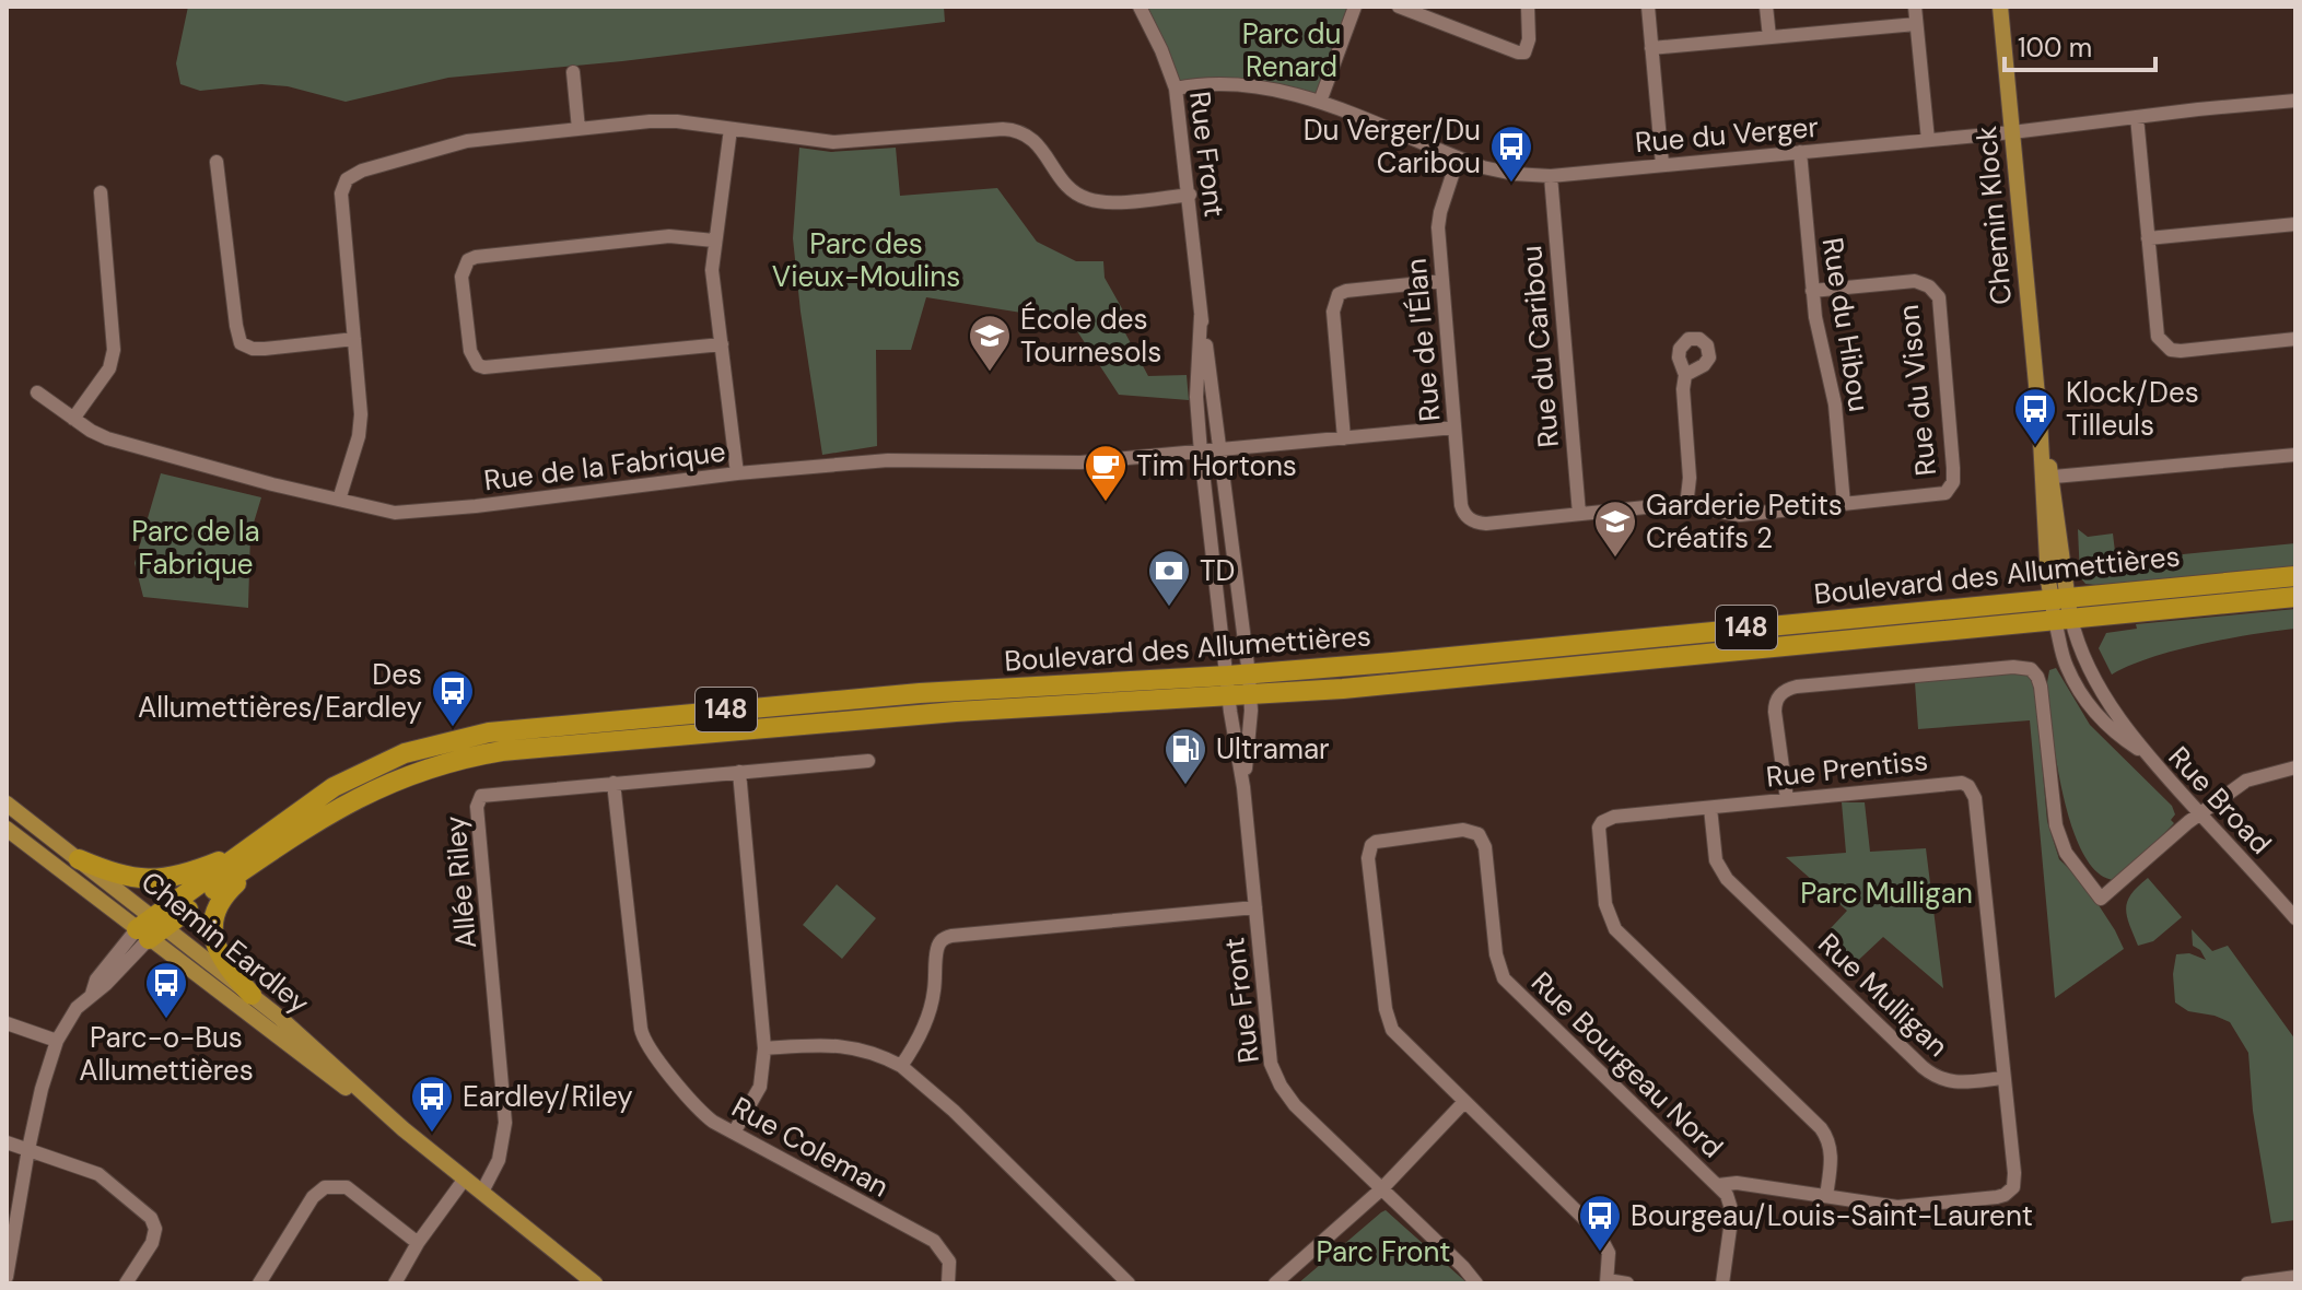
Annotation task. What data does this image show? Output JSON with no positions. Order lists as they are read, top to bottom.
{
  "streets": {
    "highway": ["Boulevard des Allumettières", "148"],
    "main road": ["Chemin Klock", "Chemin Eardley"],
    "street": [
      "Rue du Verger",
      "Rue Front",
      "Rue du Hibou",
      "Rue de l'Élan",
      "Rue du Caribou",
      "Rue du Vison",
      "Rue de la Fabrique",
      "Rue Prentiss",
      "Rue Broad",
      "Allée Riley",
      "Rue Mulligan",
      "Rue Bourgeau Nord",
      "Rue Coleman"
    ]
  },
  "crossings": [
    ["Rue du Verger", "Rue Front"],
    ["Rue du Verger", "Chemin Klock"],
    ["Rue du Verger", "Rue du Hibou"],
    ["Rue du Verger", "Rue de l'Élan"],
    ["Rue du Verger", "Rue du Caribou"],
    ["Rue Front", "Rue de la Fabrique"],
    ["Rue Front", "Boulevard des Allumettières"],
    ["Chemin Klock", "Boulevard des Allumettières"],
    ["Chemin Klock", "Rue Broad"],
    ["Rue du Hibou", "Rue du Vison"],
    ["Rue de l'Élan", "Rue du Vison"],
    ["Rue de l'Élan", "Rue de la Fabrique"],
    ["Rue du Caribou", "Rue du Vison"],
    ["Boulevard des Allumettières", "Rue Broad"],
    ["Boulevard des Allumettières", "Chemin Eardley"],
    ["Rue Prentiss", "Rue Mulligan"],
    ["Rue Prentiss", "Rue Bourgeau Nord"],
    ["Allée Riley", "Chemin Eardley"],
    ["Allée Riley", "Rue Coleman"]
  ],
  "parks": [
    "Parc du Renard",
    "Parc des Vieux-Moulins",
    "Parc de la Fabrique",
    "Parc Mulligan",
    "Parc Front"
  ],
  "places": {
    "bus stop": [
      "Du Verger/Du Caribou",
      "Klock/Des Tilleuls",
      "Des Allumettières/Eardley",
      "Parc-o-Bus Allumettières",
      "Eardley/Riley",
      "Bourgeau/Louis-Saint-Laurent"
    ],
    "school or university": ["École des Tournesols", "Garderie Petits Créatifs 2"],
    "cafe": ["Tim Hortons"],
    "bank": ["TD"],
    "fuel station": ["Ultramar"]
  },
  "scale_bar": "100 m"
}
